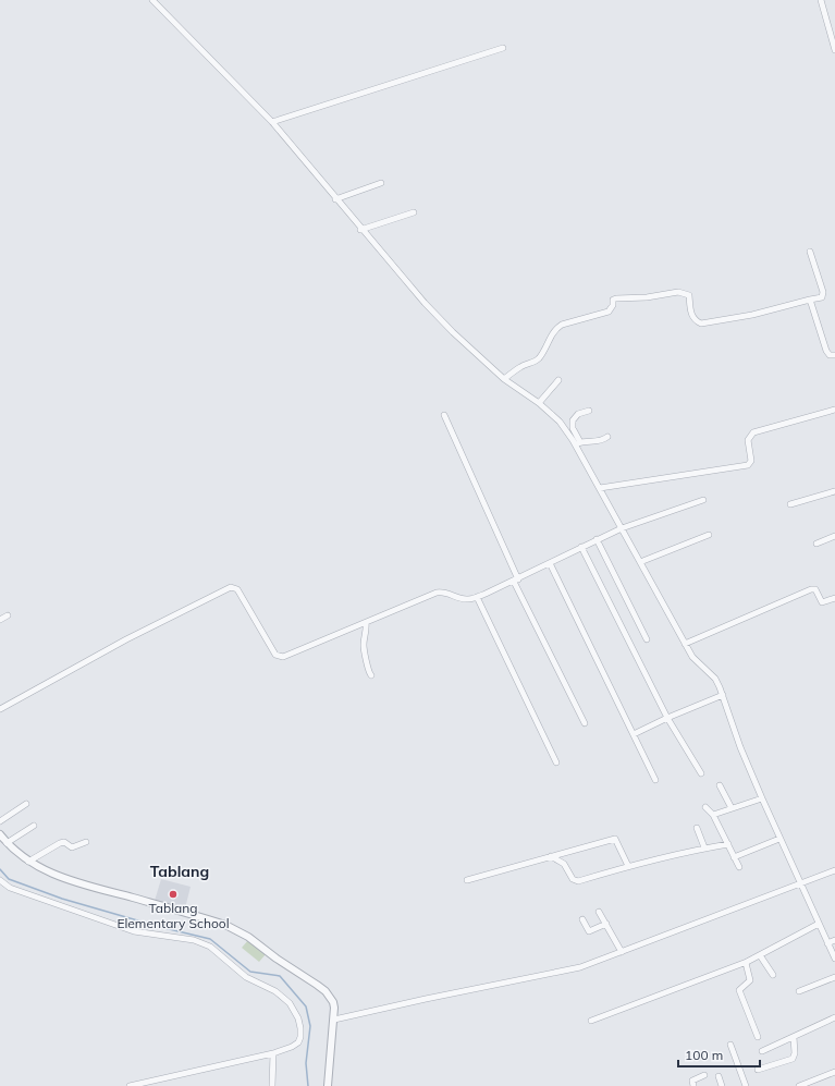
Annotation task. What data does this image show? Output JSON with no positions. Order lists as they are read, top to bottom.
{
  "districts": ["Tablang"],
  "places": ["Tablang Elementary School"],
  "scale_bar": "100 m"
}
